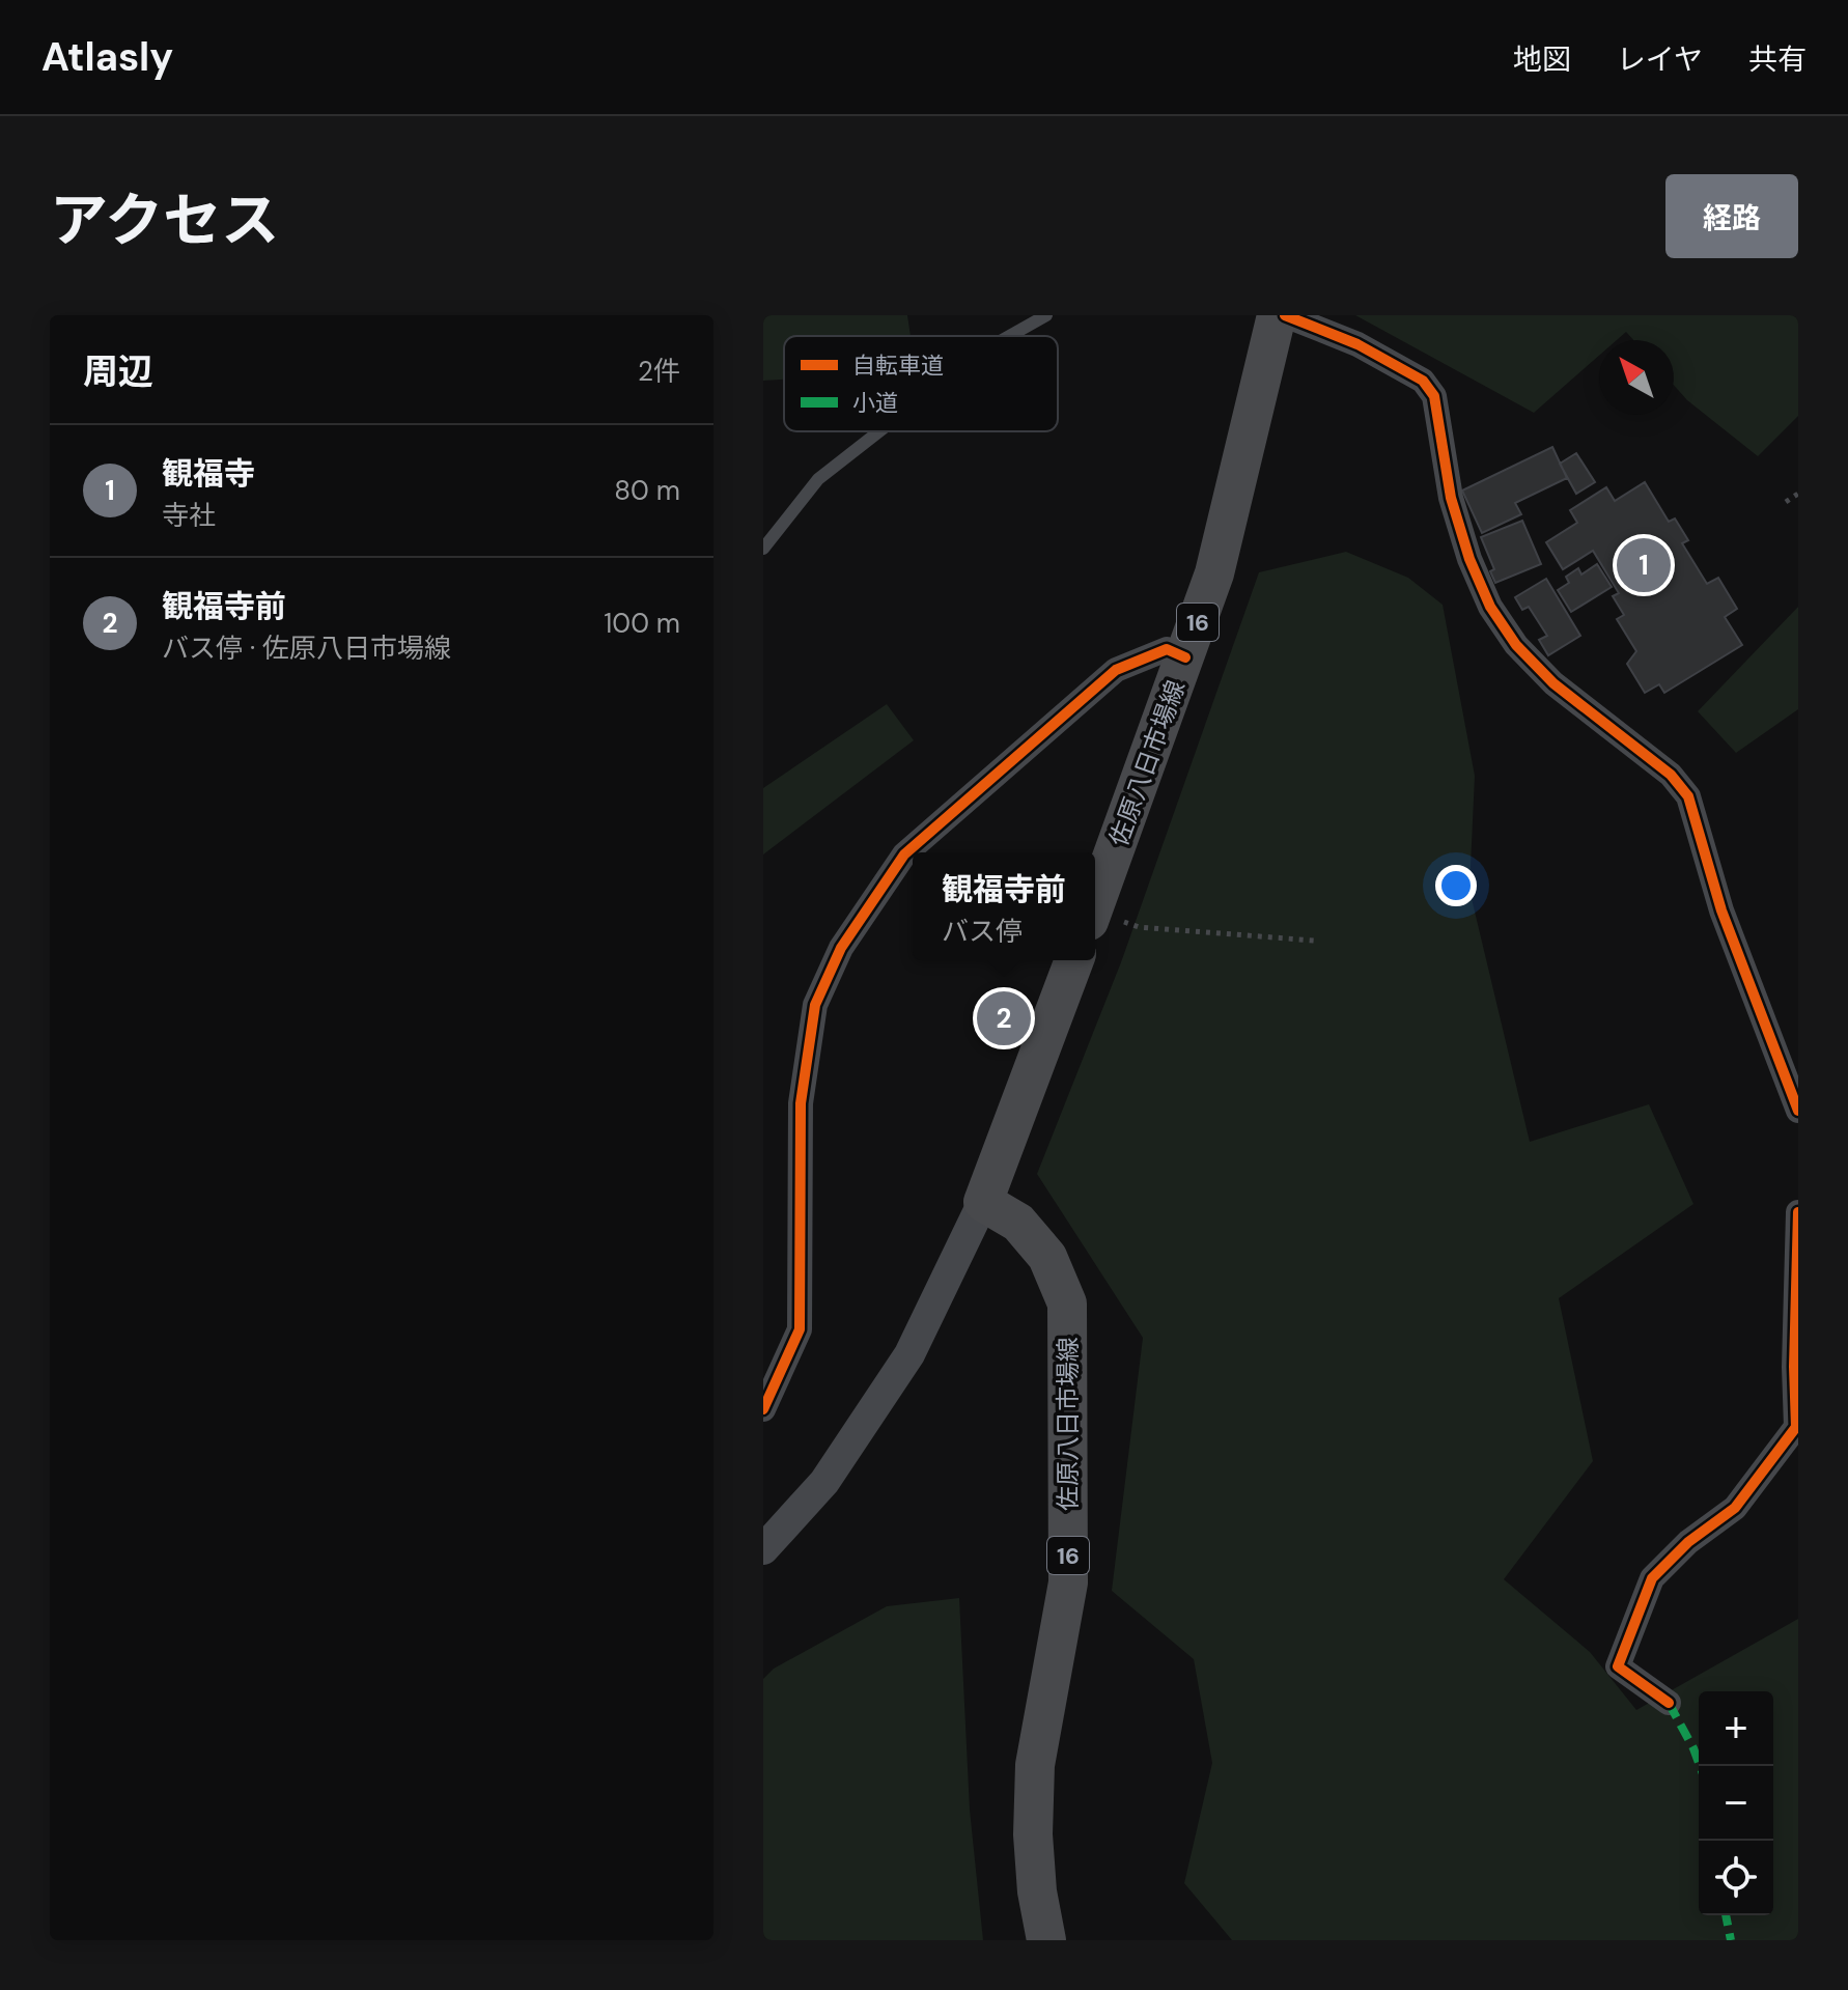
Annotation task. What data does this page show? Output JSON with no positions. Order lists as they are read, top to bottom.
{
  "streets": {
    "main road": ["16", "佐原八日市場線"]
  },
  "legend": ["自転車道", "小道"],
  "north": "top left",
  "page": {
    "header": "Atlasly",
    "nav": ["地図", "レイヤ", "共有"],
    "title": "アクセス",
    "buttons": "経路",
    "heading": ["周辺", "2件"],
    "list": [
      {
        "mark": "1",
        "name": "観福寺",
        "note": "寺社",
        "value": "80 m"
      },
      {
        "mark": "2",
        "name": "観福寺前",
        "note": "バス停 · 佐原八日市場線",
        "value": "100 m"
      }
    ],
    "pins": ["1", "2"],
    "popup": ["観福寺前", "バス停"],
    "map_buttons": ["+", "−"]
  }
}
